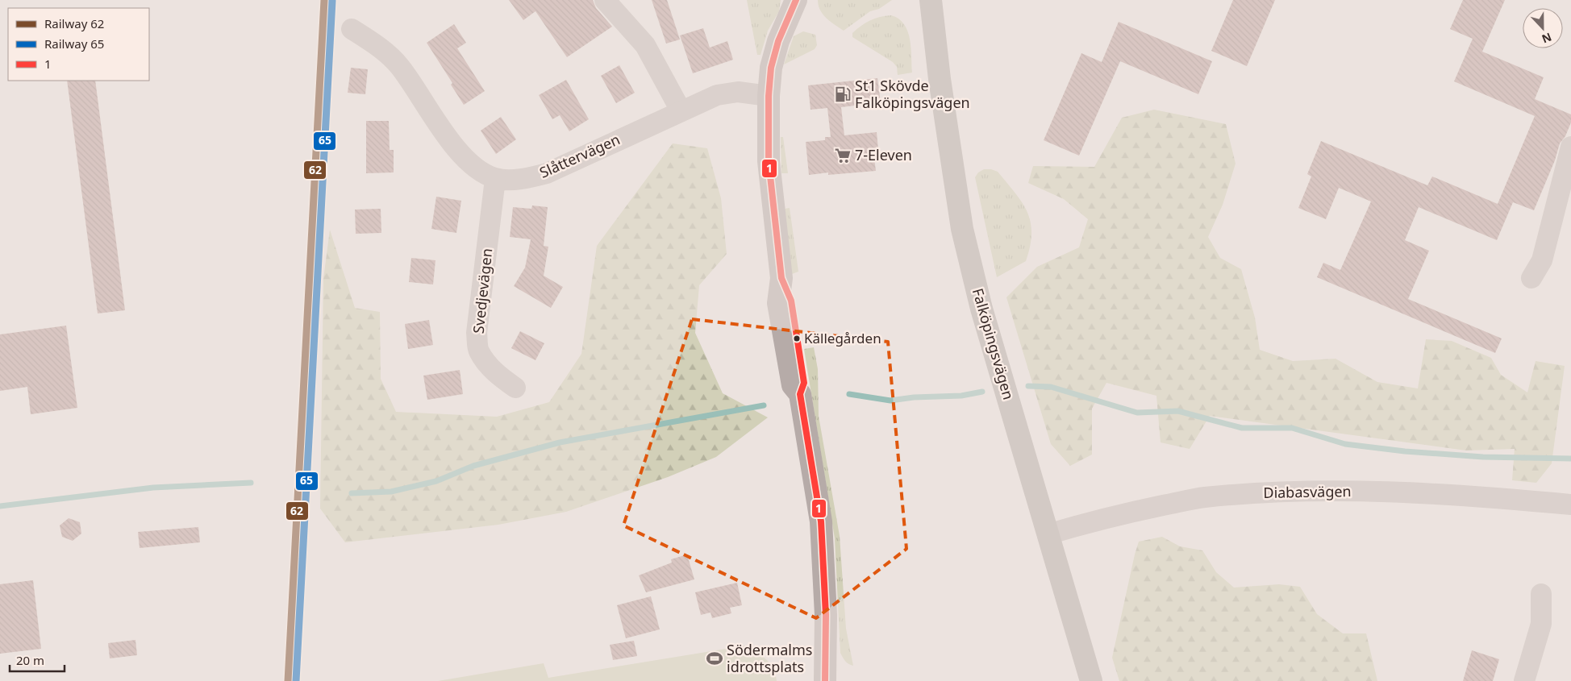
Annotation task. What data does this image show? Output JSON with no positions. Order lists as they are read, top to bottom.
{
  "streets": {
    "main road": ["Falköpingsvägen"],
    "street": ["Slåttervägen", "Svedjevägen", "Diabasvägen"]
  },
  "crossings": [
    ["Slåttervägen", "Svedjevägen"],
    ["Falköpingsvägen", "Diabasvägen"]
  ],
  "places": {
    "fuel station": ["St1 Skövde Falköpingsvägen"],
    "supermarket": ["7-Eleven"],
    "other": ["Källegården"],
    "sports": ["Södermalms idrottsplats"]
  },
  "lines": ["rail line 62", "transit line 1", "rail line 65"],
  "legend": ["Railway 62", "Railway 65", "1"],
  "scale_bar": "20 m",
  "north": "bottom"
}
